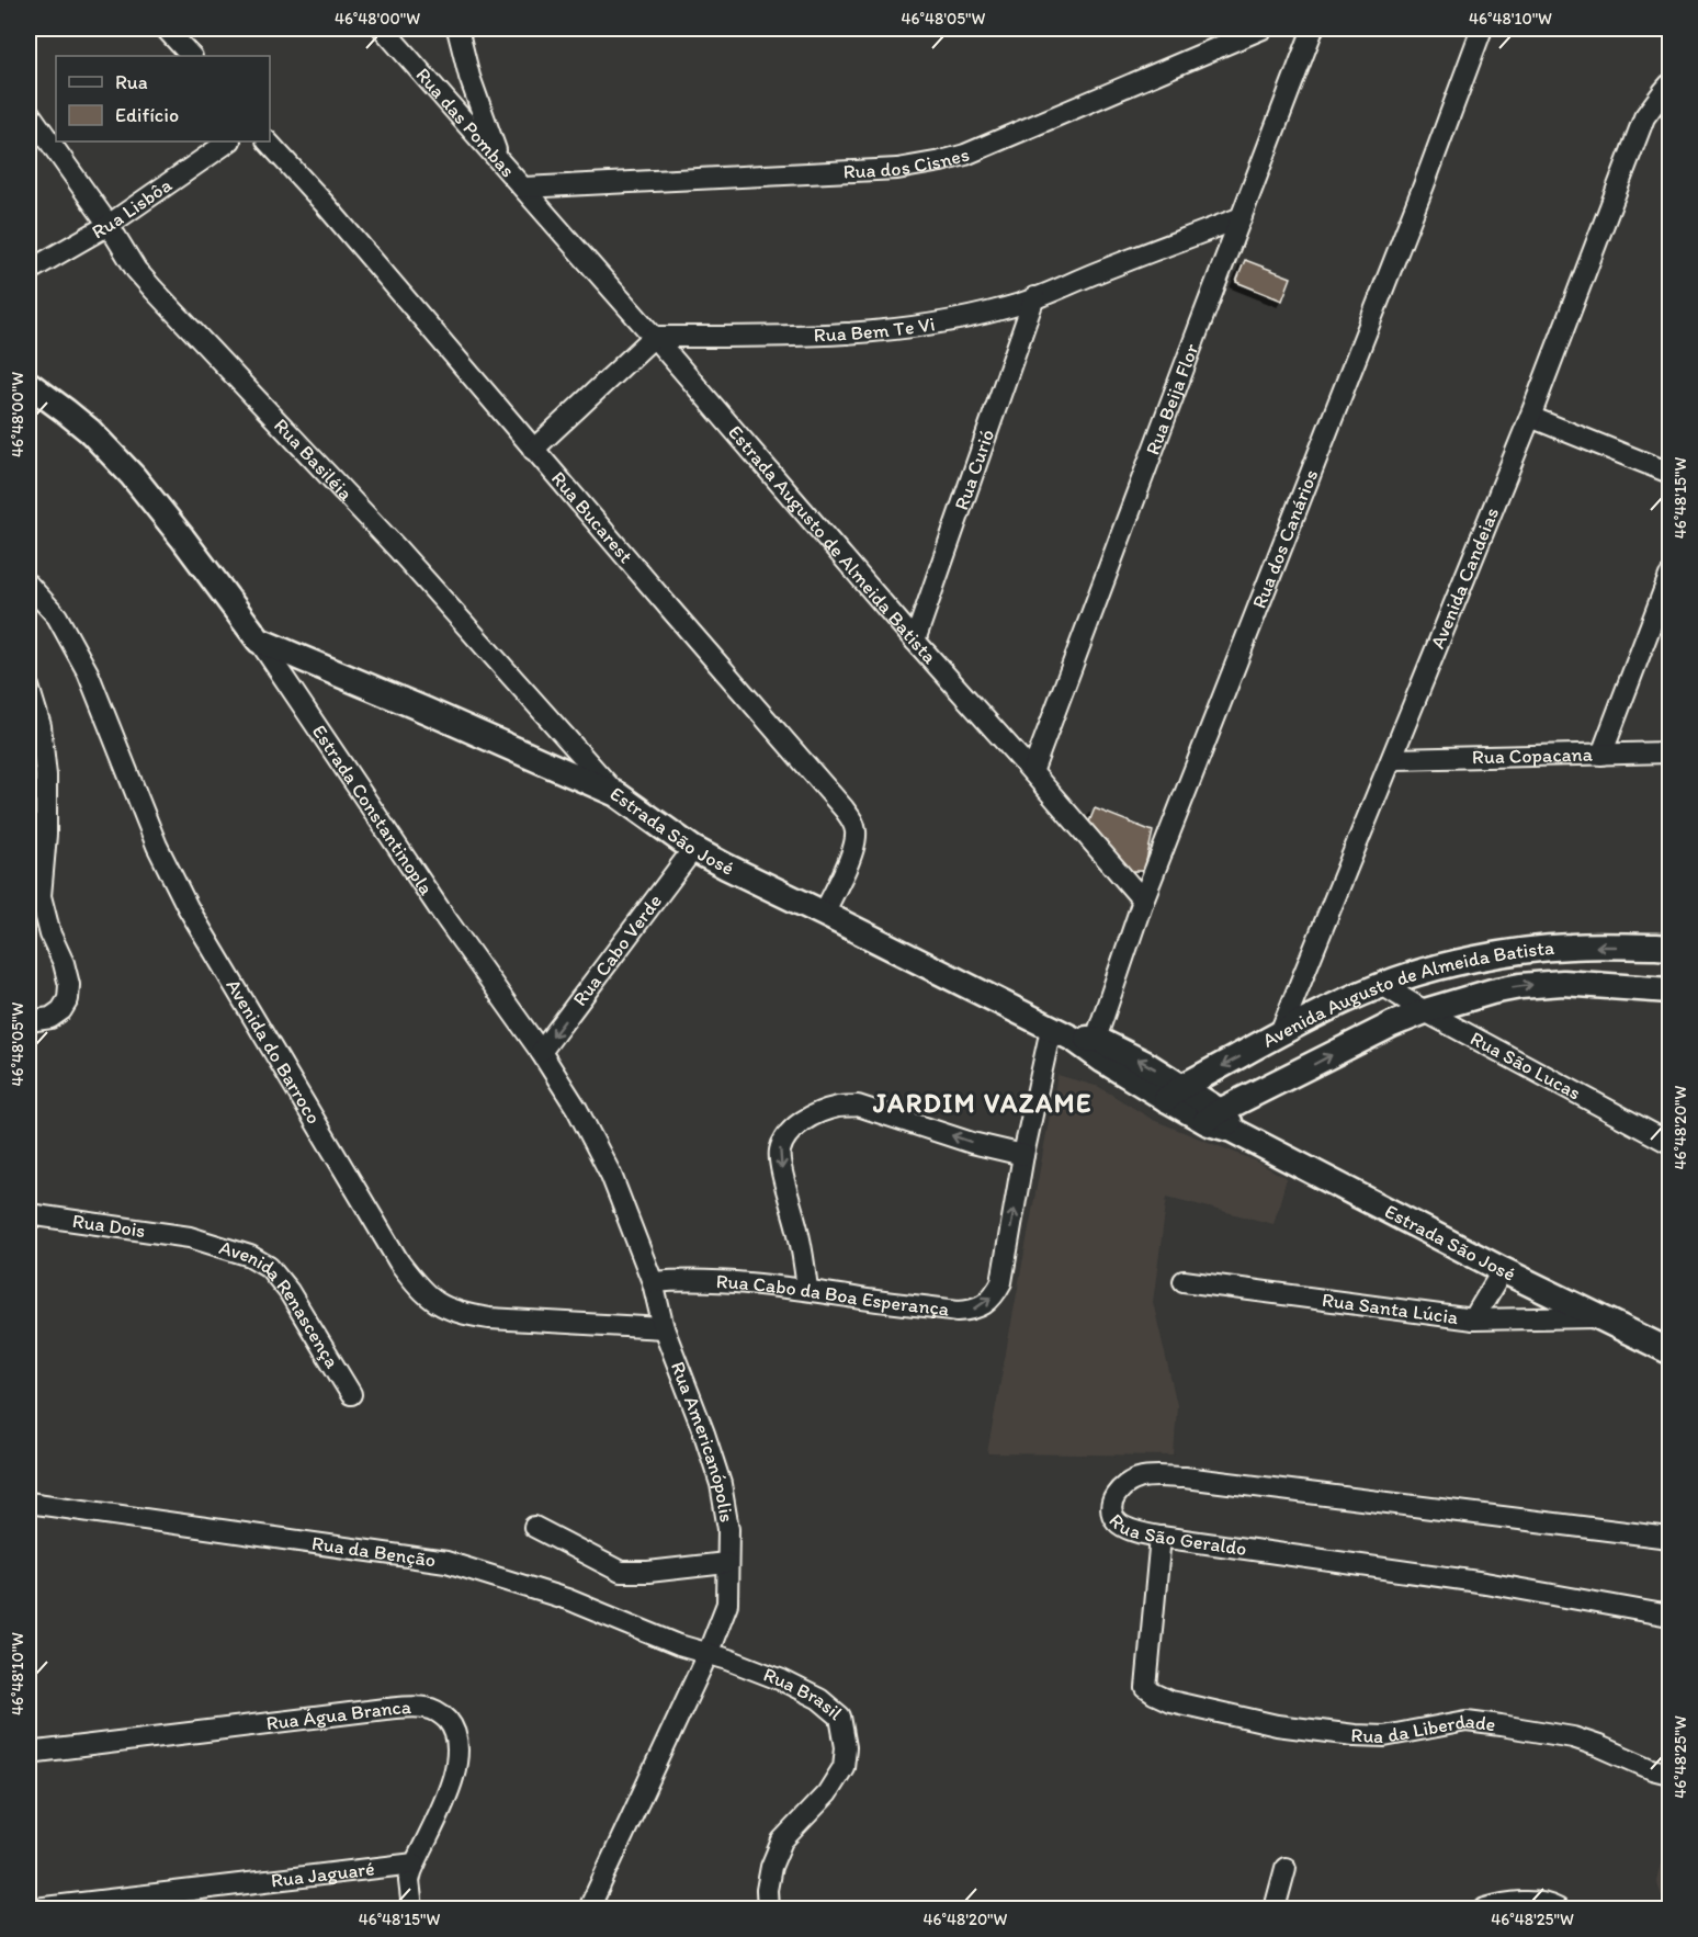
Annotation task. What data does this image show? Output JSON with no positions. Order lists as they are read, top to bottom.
{
  "streets": {
    "street": [
      "Rua das Pombas",
      "Rua dos Cisnes",
      "Rua Lisbôa",
      "Rua Bem Te Vi",
      "Rua Beija Flor",
      "Rua Basiléia",
      "Rua Curió",
      "Rua Bucarest",
      "Rua dos Canários",
      "Estrada Augusto de Almeida Batista",
      "Avenida Candeias",
      "Rua Copacana",
      "Estrada Constantinopla",
      "Estrada São José",
      "Rua Cabo Verde",
      "Avenida Augusto de Almeida Batista",
      "Avenida do Barroco",
      "Rua São Lucas",
      "Rua Dois",
      "Rua Cabo da Boa Esperança",
      "Rua Santa Lúcia",
      "Avenida Renascença",
      "Rua Americanópolis",
      "Rua São Geraldo",
      "Rua da Benção",
      "Rua Brasil",
      "Rua Água Branca",
      "Rua da Liberdade",
      "Rua Jaguaré"
    ]
  },
  "crossings": [
    ["Rua das Pombas", "Rua dos Cisnes"],
    ["Rua das Pombas", "Estrada Augusto de Almeida Batista"],
    ["Rua dos Cisnes", "Estrada Augusto de Almeida Batista"],
    ["Rua Lisbôa", "Rua Basiléia"],
    ["Rua Bem Te Vi", "Rua Beija Flor"],
    ["Rua Bem Te Vi", "Rua Curió"],
    ["Rua Bem Te Vi", "Estrada Augusto de Almeida Batista"],
    ["Rua Beija Flor", "Estrada Augusto de Almeida Batista"],
    ["Rua Basiléia", "Estrada São José"],
    ["Rua Curió", "Estrada Augusto de Almeida Batista"],
    ["Rua Bucarest", "Estrada São José"],
    ["Rua dos Canários", "Estrada Augusto de Almeida Batista"],
    ["Rua dos Canários", "Estrada São José"],
    ["Avenida Candeias", "Rua Copacana"],
    ["Avenida Candeias", "Avenida Augusto de Almeida Batista"],
    ["Estrada Constantinopla", "Estrada São José"],
    ["Estrada Constantinopla", "Rua Cabo Verde"],
    ["Estrada Constantinopla", "Rua Cabo da Boa Esperança"],
    ["Estrada Constantinopla", "Rua Americanópolis"],
    ["Estrada São José", "Rua Cabo Verde"],
    ["Estrada São José", "Avenida Augusto de Almeida Batista"],
    ["Estrada São José", "Rua Santa Lúcia"],
    ["Avenida Augusto de Almeida Batista", "Rua São Lucas"],
    ["Avenida do Barroco", "Rua Americanópolis"],
    ["Rua Dois", "Avenida Renascença"],
    ["Rua Cabo da Boa Esperança", "Rua Americanópolis"],
    ["Rua Americanópolis", "Rua da Benção"],
    ["Rua Americanópolis", "Rua Brasil"],
    ["Rua São Geraldo", "Rua da Liberdade"],
    ["Rua da Benção", "Rua Brasil"],
    ["Rua Água Branca", "Rua Jaguaré"]
  ],
  "one_way": ["Rua Cabo Verde"],
  "districts": ["JARDIM VAZAME"],
  "legend": ["Rua", "Edifício"],
  "coordinates": [
    "46°48'00\"W",
    "46°48'05\"W",
    "46°48'10\"W",
    "46°48'15\"W",
    "46°48'20\"W",
    "46°48'25\"W"
  ]
}
